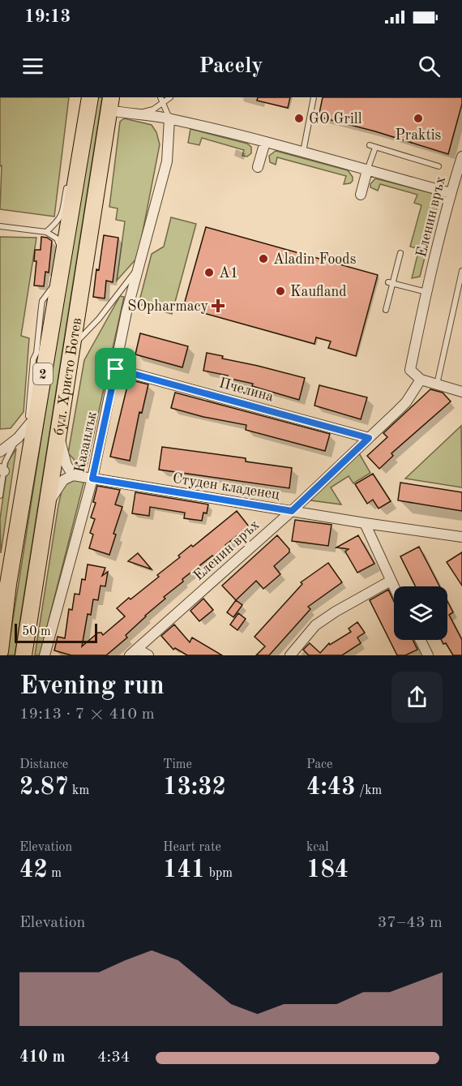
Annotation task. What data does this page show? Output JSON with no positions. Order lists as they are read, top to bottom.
{
  "streets": {
    "highway": ["2", "бул. Христо Ботев"],
    "street": [
      "Еленин връх",
      "Пчелина",
      "Казанлък",
      "Студен кладенец"
    ]
  },
  "crossings": [
    ["Еленин връх", "Пчелина"],
    ["Еленин връх", "Студен кладенец"],
    ["Пчелина", "Казанлък"],
    ["Казанлък", "Студен кладенец"]
  ],
  "places": {
    "other": [
      "GO Grill",
      "Praktis",
      "Aladin Foods",
      "A1",
      "Kaufland"
    ],
    "health": ["SOpharmacy"]
  },
  "scale_bar": "50 m",
  "page": {
    "status": "19:13",
    "header": "Pacely",
    "scale": "50 m",
    "heading": ["Evening run", "19:13 · 7 × 410 m"],
    "stats": [
      ["Distance", "2.87 km"],
      ["Time", "13:32"],
      ["Pace", "4:43 /km"],
      ["Elevation", "42 m"],
      ["Heart rate", "141 bpm"],
      ["kcal", "184"]
    ],
    "chart": ["Elevation", "37–43 m"],
    "list": [
      {
        "name": "410 m",
        "note": "4:34"
      }
    ]
  }
}
